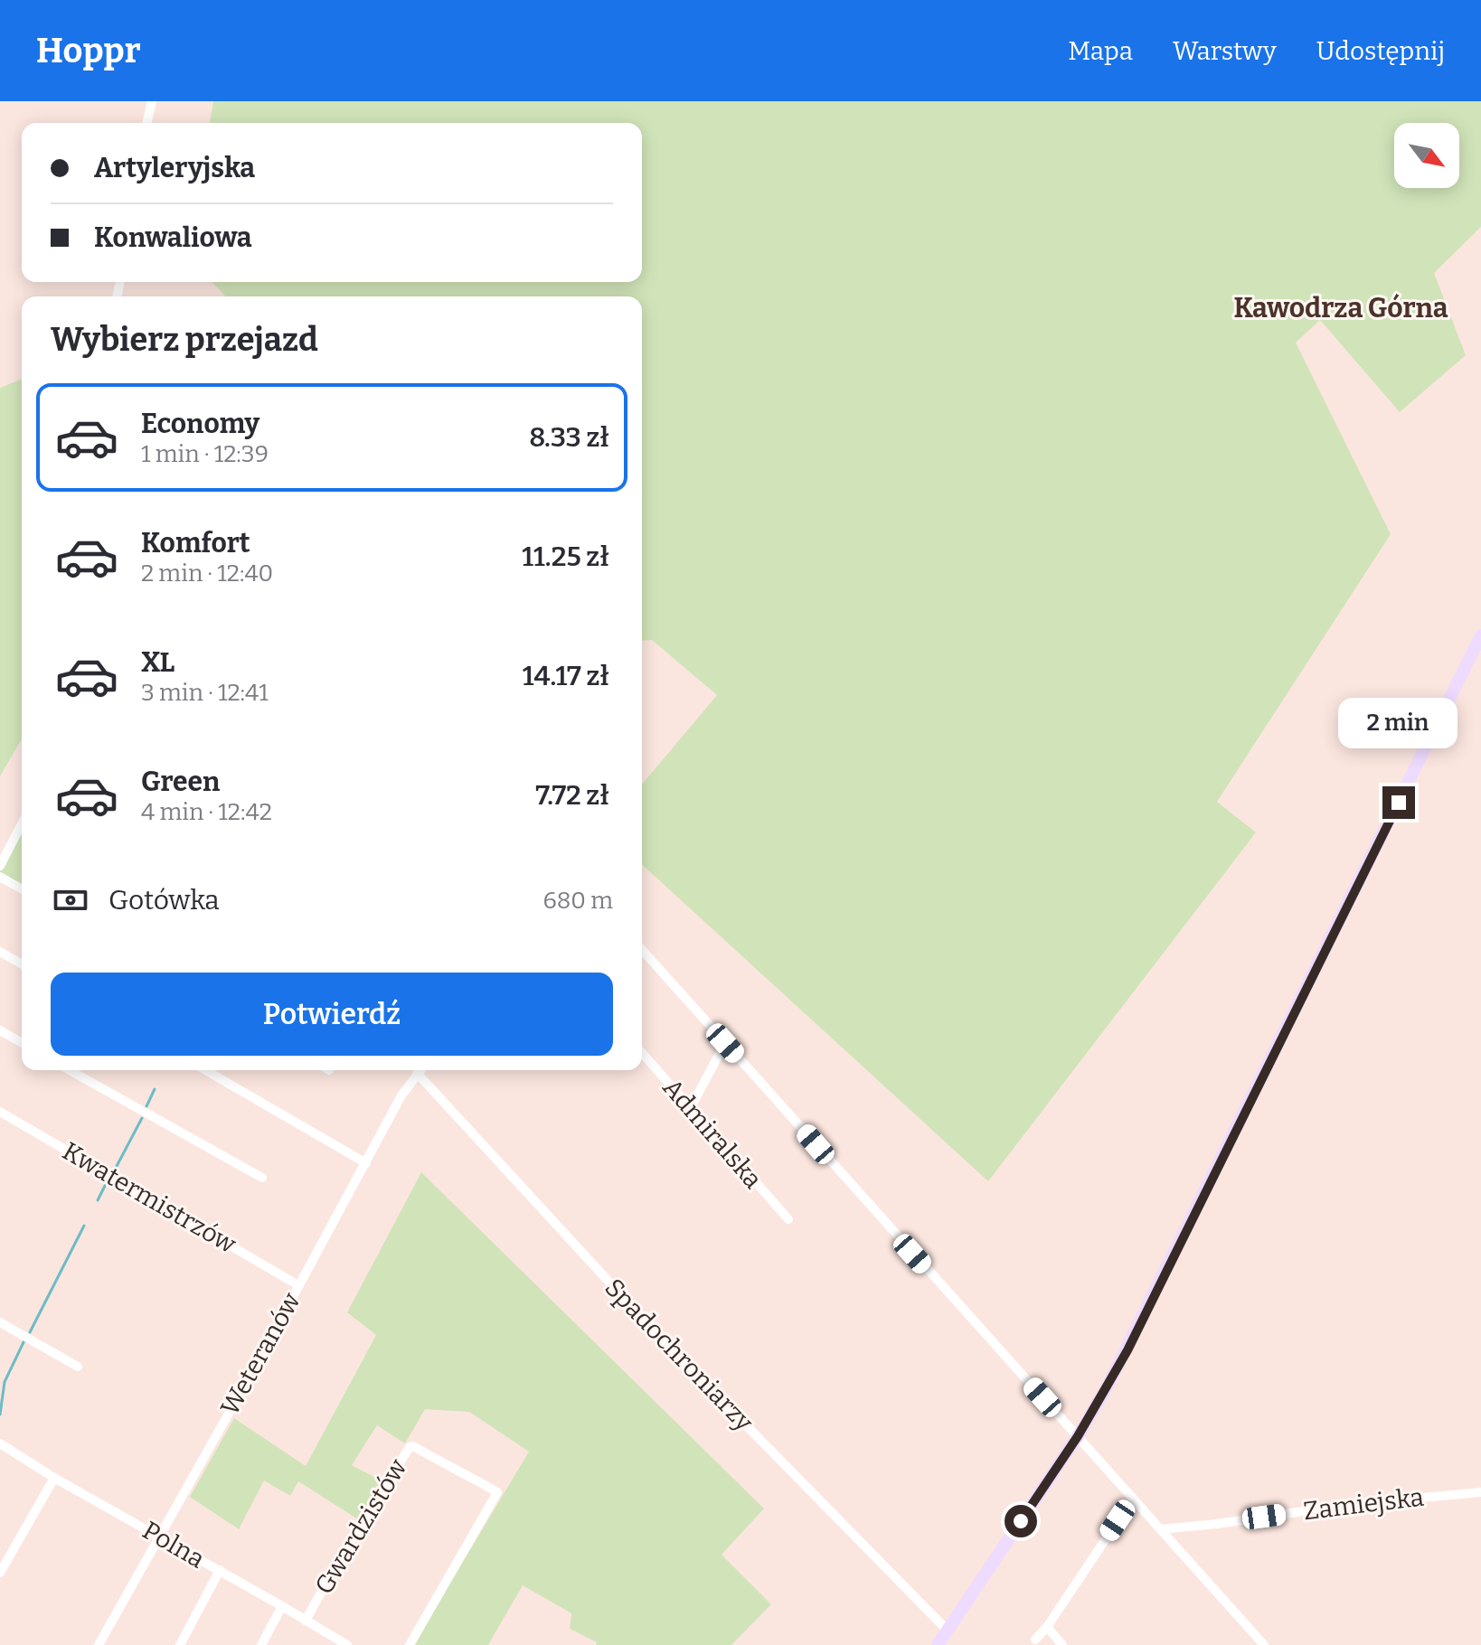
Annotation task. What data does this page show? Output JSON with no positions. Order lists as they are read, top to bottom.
{
  "streets": {
    "street": [
      "Admiralska",
      "Kwatermistrzów",
      "Weteranów",
      "Spadochroniarzy",
      "Zamiejska",
      "Gwardzistów",
      "Polna"
    ]
  },
  "crossings": [
    ["Kwatermistrzów", "Weteranów"],
    ["Weteranów", "Spadochroniarzy"],
    ["Weteranów", "Polna"],
    ["Gwardzistów", "Polna"]
  ],
  "districts": ["Kawodrza Górna"],
  "north": "bottom right",
  "page": {
    "header": "Hoppr",
    "nav": ["Mapa", "Warstwy", "Udostępnij"],
    "banner": ["Artyleryjska", "Konwaliowa"],
    "heading": "Wybierz przejazd",
    "list": [
      {
        "name": "Economy",
        "note": "1 min · 12:39",
        "value": "8.33 zł"
      },
      {
        "name": "Komfort",
        "note": "2 min · 12:40",
        "value": "11.25 zł"
      },
      {
        "name": "XL",
        "note": "3 min · 12:41",
        "value": "14.17 zł"
      },
      {
        "name": "Green",
        "note": "4 min · 12:42",
        "value": "7.72 zł"
      }
    ],
    "bubble": "2 min",
    "pay": ["Gotówka", "680 m"],
    "buttons": "Potwierdź"
  }
}
